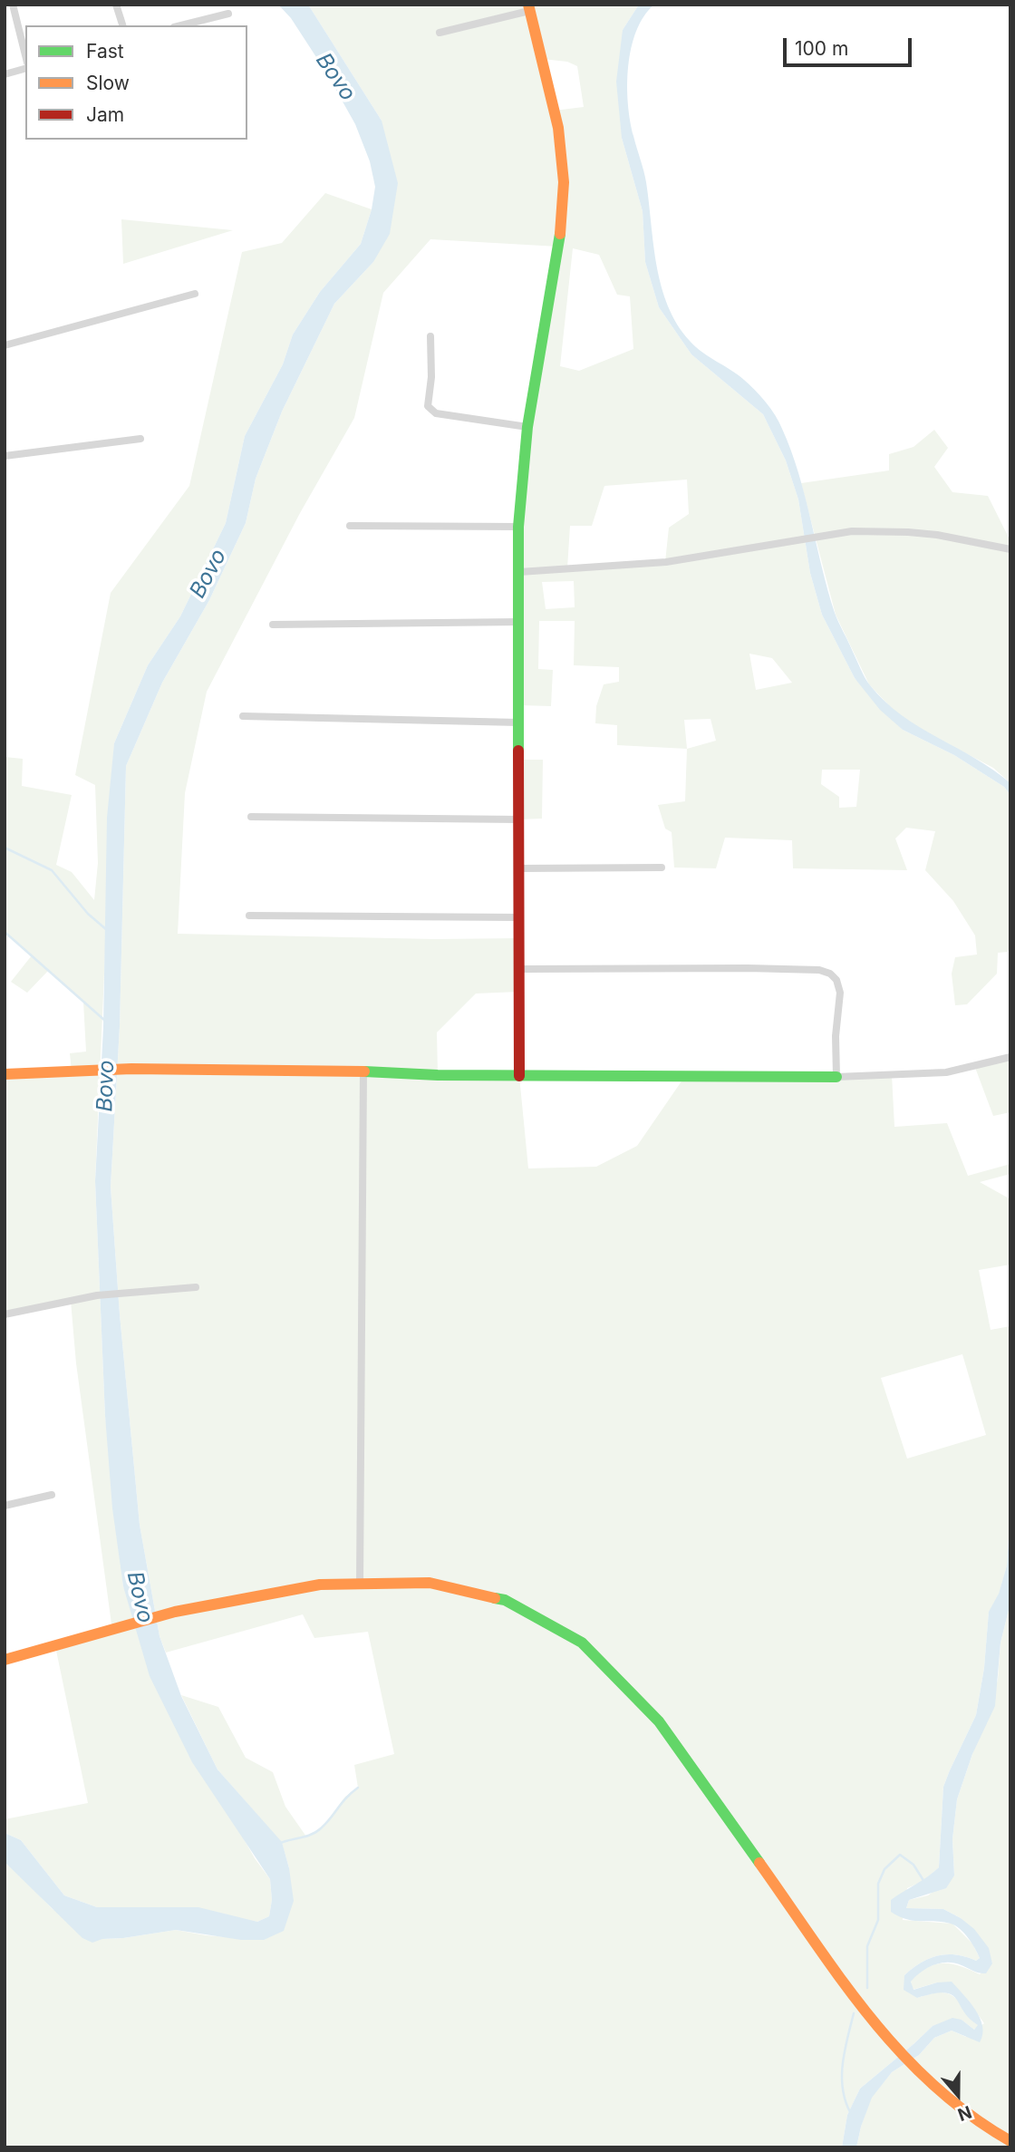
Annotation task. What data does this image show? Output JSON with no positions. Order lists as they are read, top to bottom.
{
  "water": ["Bovo"],
  "legend": ["Fast", "Slow", "Jam"],
  "scale_bar": "100 m",
  "north": "bottom"
}
